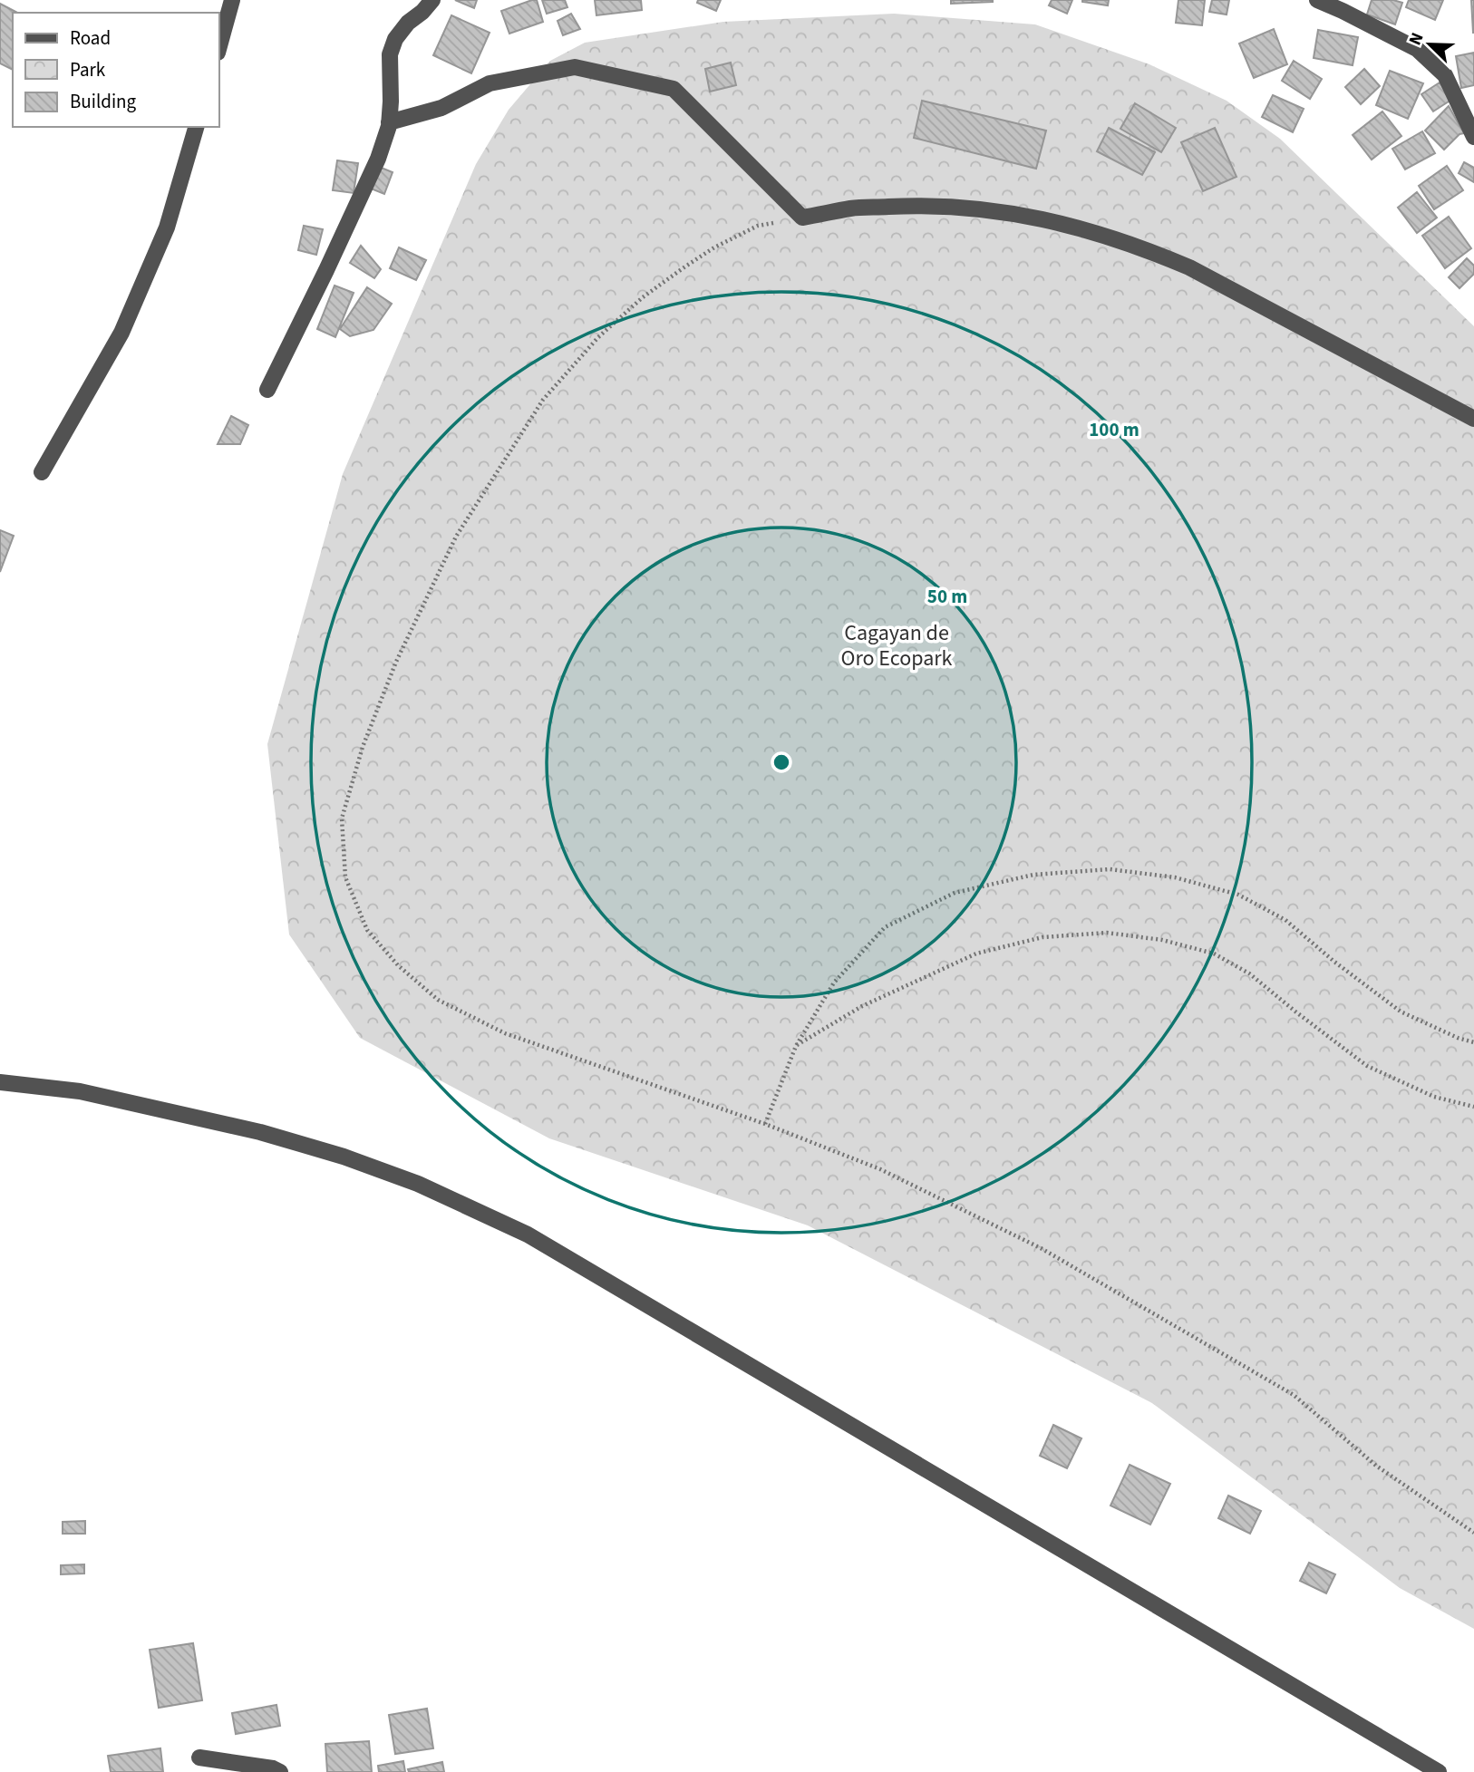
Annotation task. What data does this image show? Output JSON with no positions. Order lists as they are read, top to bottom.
{
  "parks": ["Cagayan de Oro Ecopark"],
  "legend": ["Road", "Park", "Building"],
  "north": "top left",
  "rings": ["100 m", "50 m"]
}
